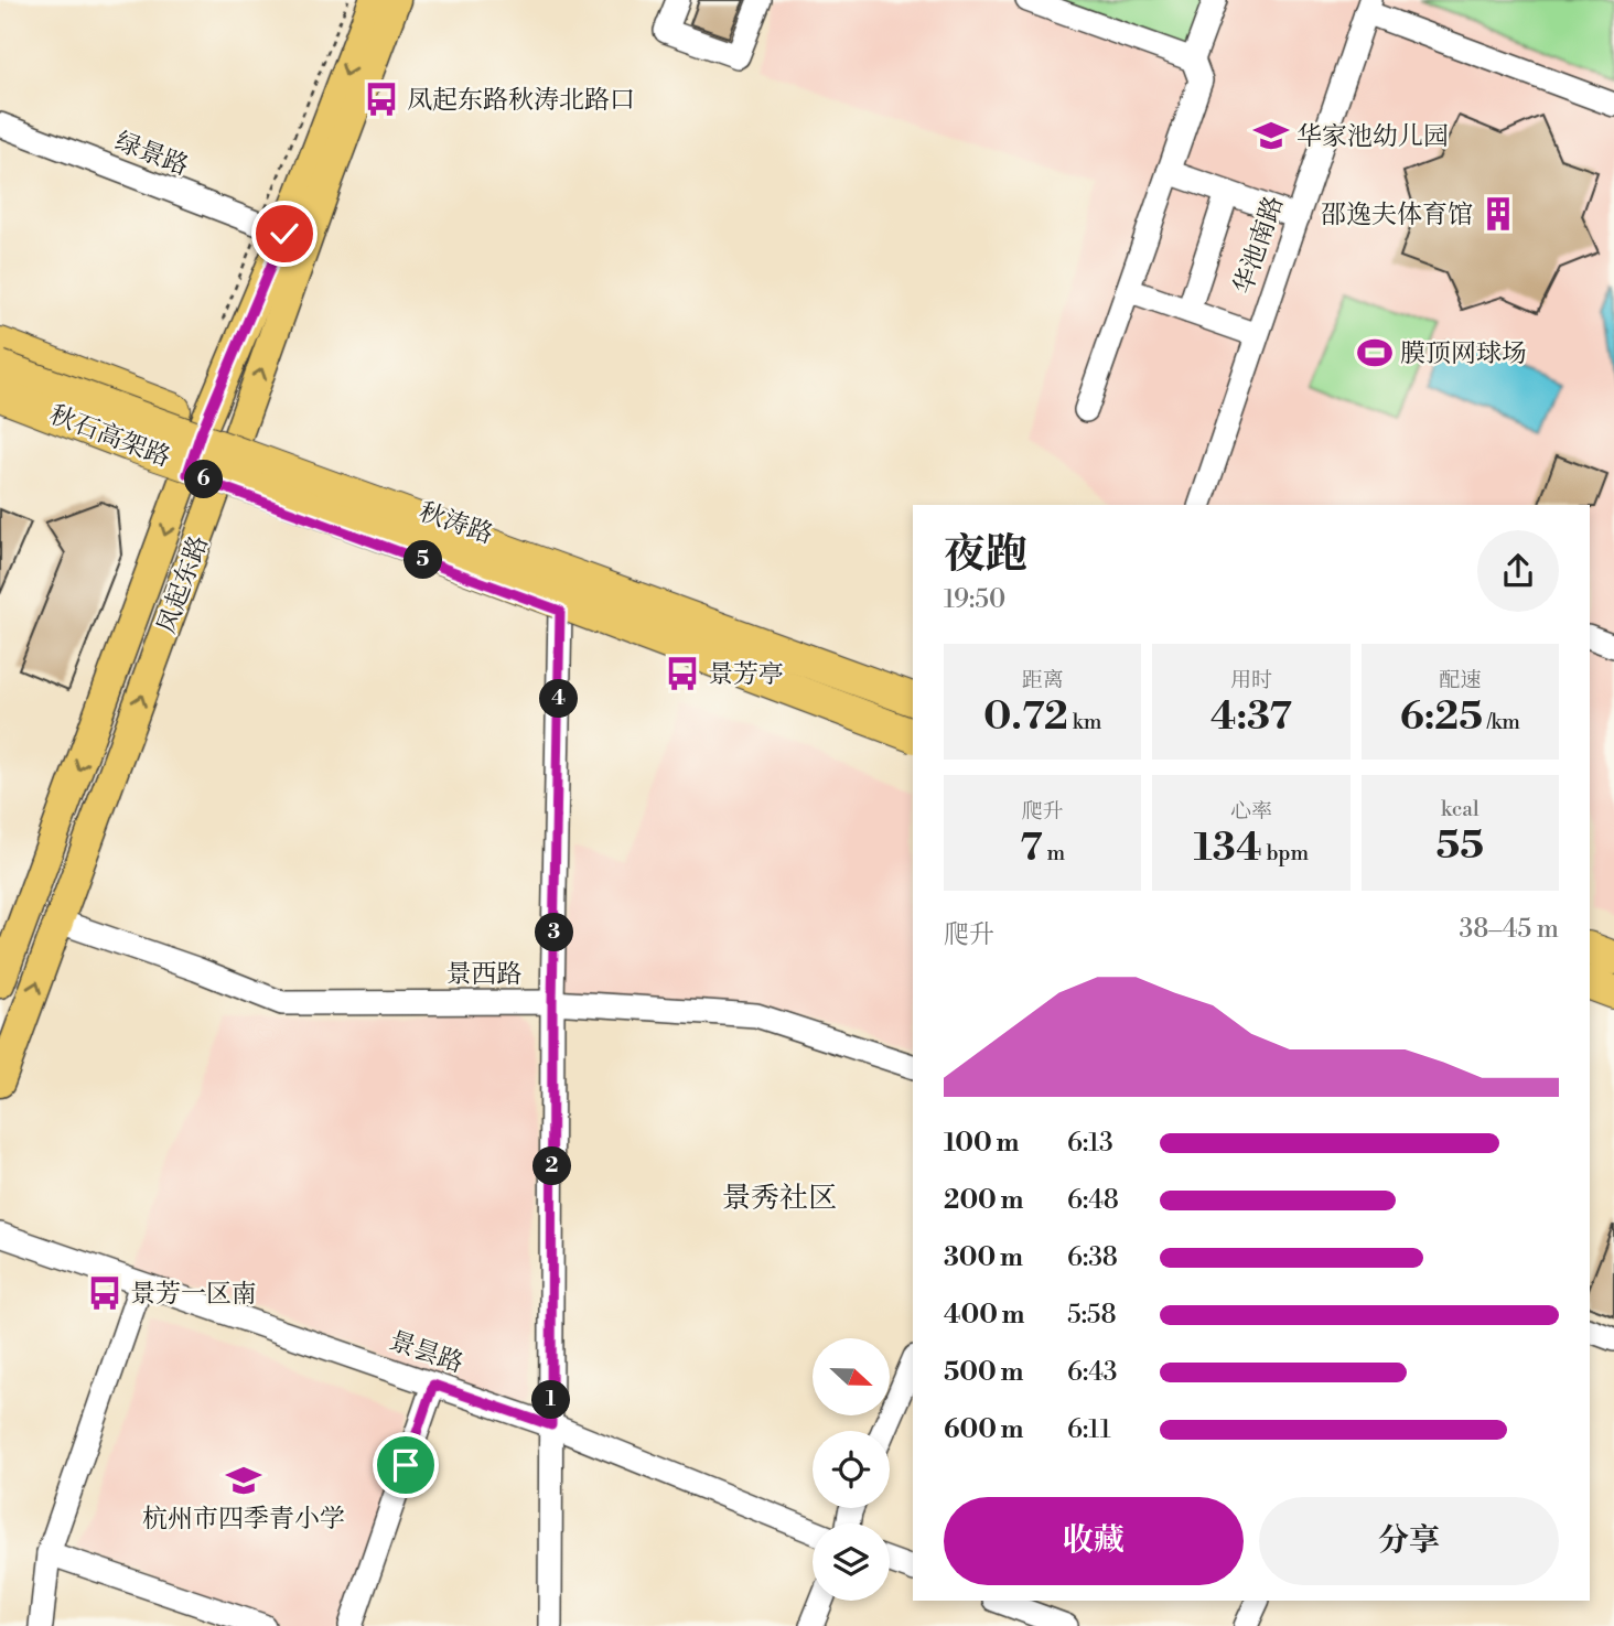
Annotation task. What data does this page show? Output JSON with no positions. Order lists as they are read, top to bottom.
{
  "streets": {
    "highway": ["秋石高架路"],
    "main road": ["秋涛路", "凤起东路"],
    "street": [
      "绿景路",
      "华池南路",
      "景西路",
      "景昙路"
    ]
  },
  "crossings": [
    ["绿景路", "凤起东路"],
    ["秋涛路", "凤起东路"],
    ["凤起东路", "景西路"]
  ],
  "districts": ["景秀社区"],
  "places": {
    "bus stop": ["凤起东路秋涛北路口", "景芳亭", "景芳一区南"],
    "school or university": ["华家池幼儿园", "杭州市四季青小学"],
    "building": ["邵逸夫体育馆"],
    "sports": ["膜顶网球场"]
  },
  "north": "right",
  "page": {
    "pins": [
      "6",
      "5",
      "4",
      "3",
      "2",
      "1"
    ],
    "heading": ["夜跑", "19:50"],
    "stats": [
      ["距离", "0.72 km"],
      ["用时", "4:37"],
      ["配速", "6:25 /km"],
      ["爬升", "7 m"],
      ["心率", "134 bpm"],
      ["kcal", "55"]
    ],
    "chart": ["爬升", "38–45 m"],
    "list": [
      {
        "name": "100 m",
        "note": "6:13"
      },
      {
        "name": "200 m",
        "note": "6:48"
      },
      {
        "name": "300 m",
        "note": "6:38"
      },
      {
        "name": "400 m",
        "note": "5:58"
      },
      {
        "name": "500 m",
        "note": "6:43"
      },
      {
        "name": "600 m",
        "note": "6:11"
      }
    ],
    "buttons": ["收藏", "分享"]
  }
}
